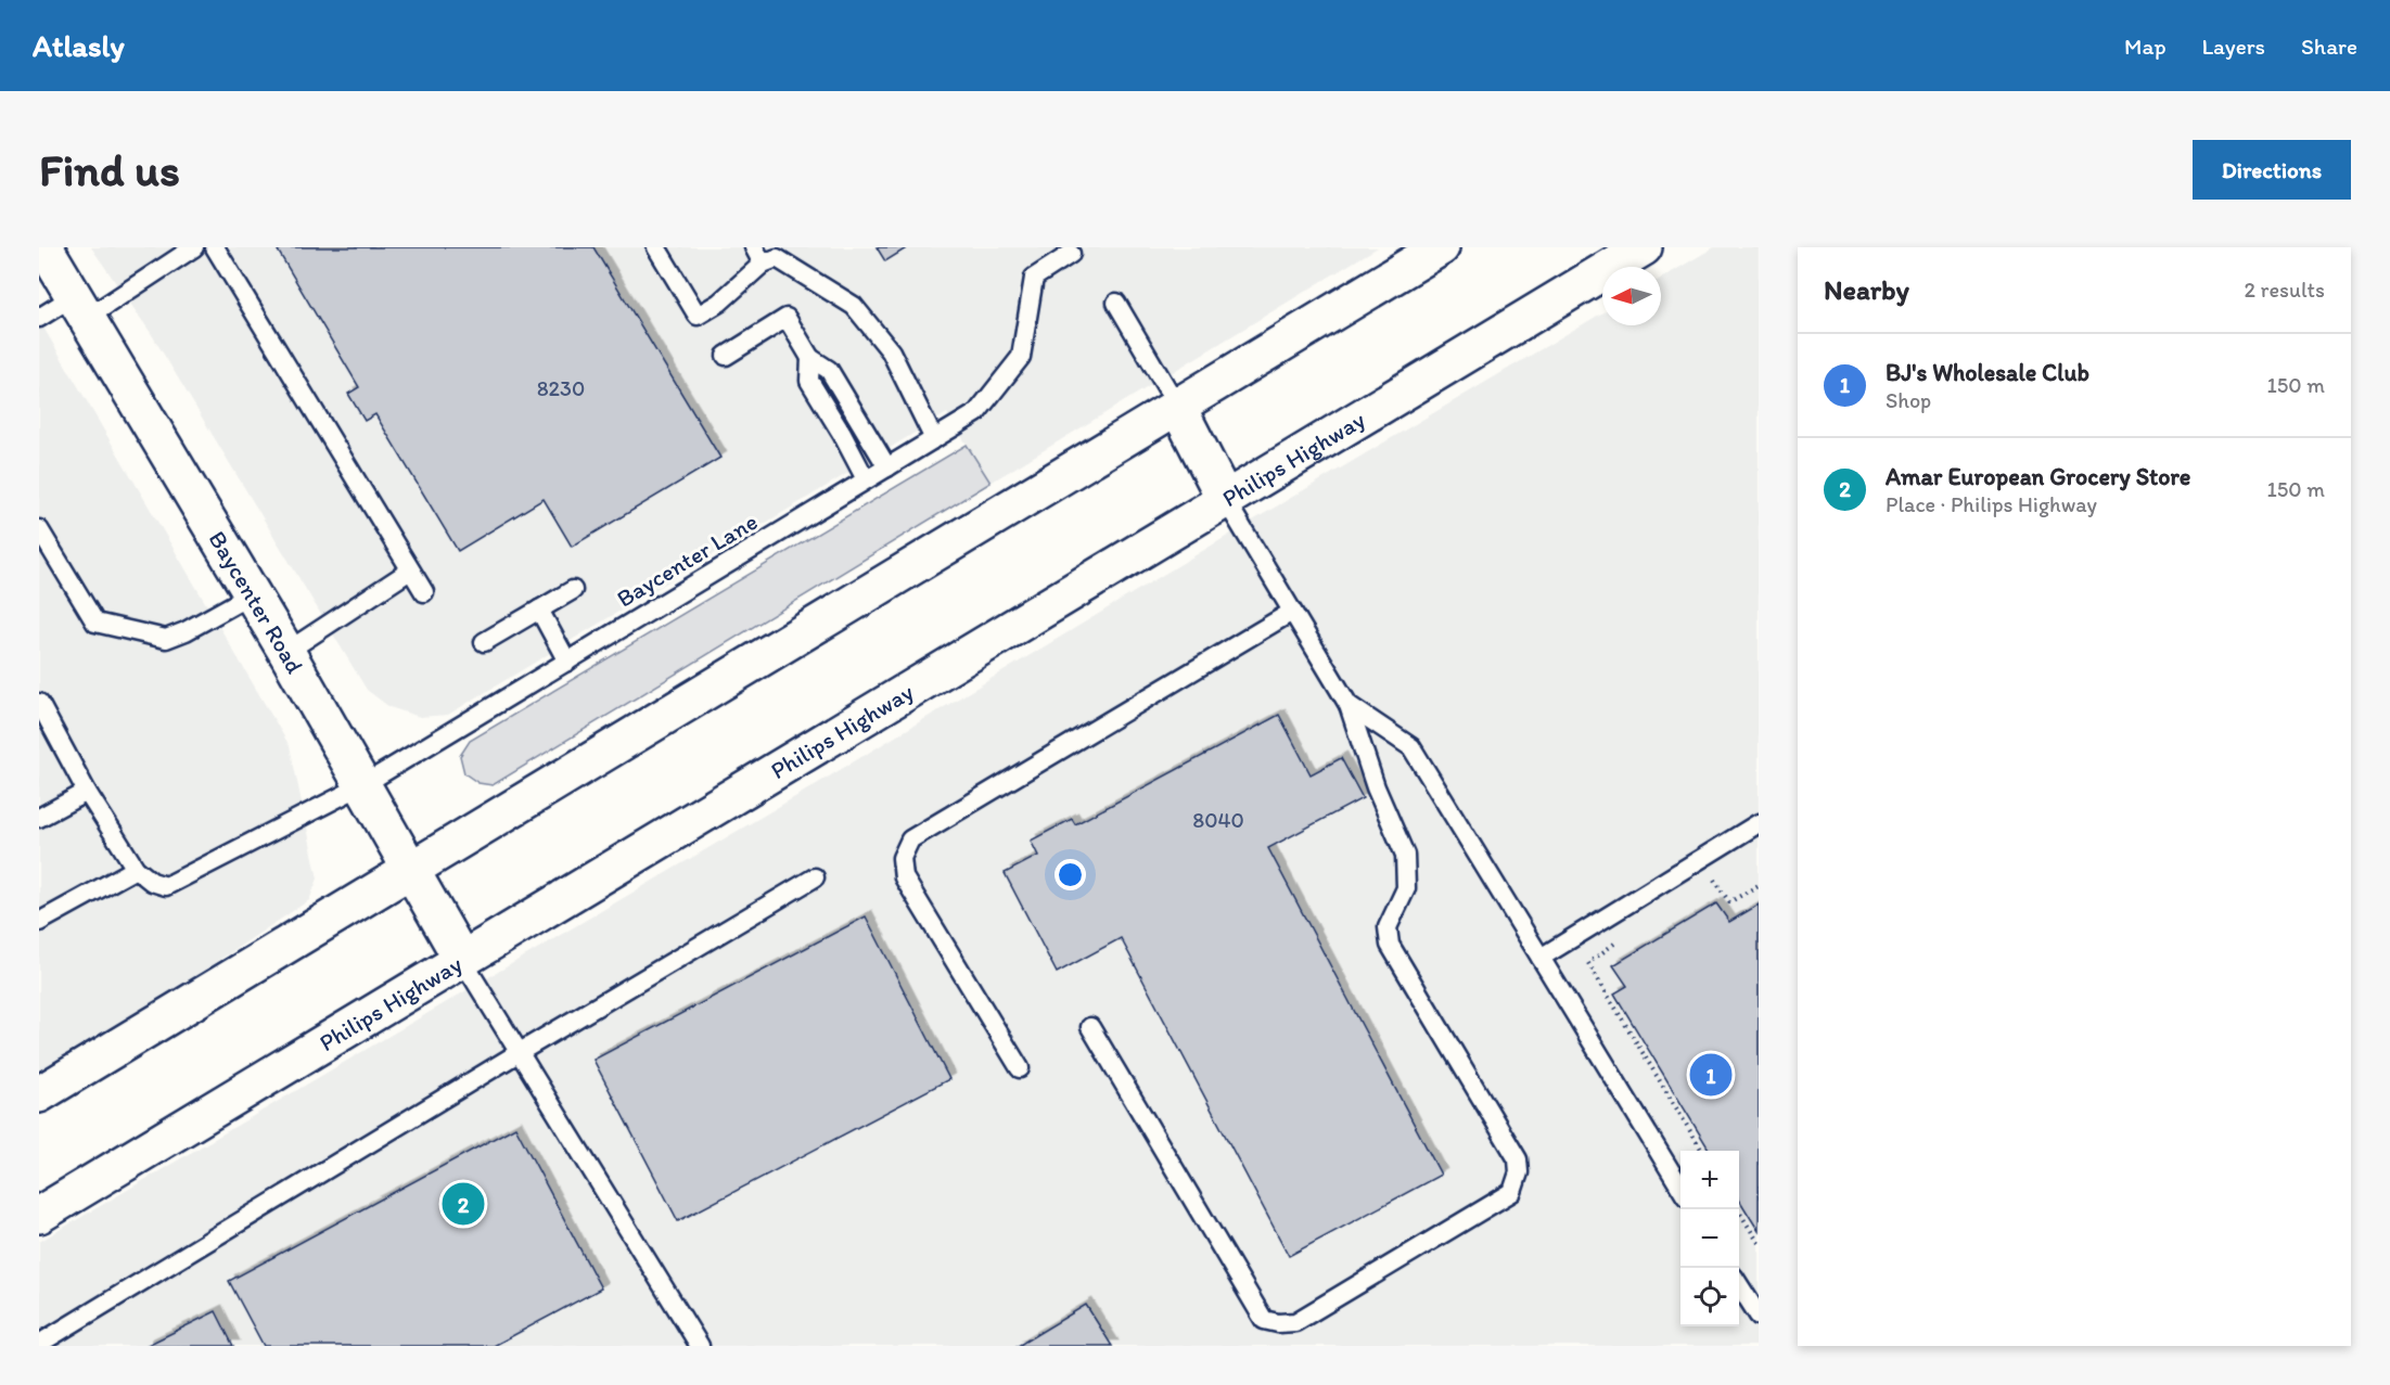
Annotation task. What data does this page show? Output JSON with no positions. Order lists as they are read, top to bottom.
{
  "streets": {
    "main road": ["Philips Highway", "Baycenter Road"],
    "lane": ["Baycenter Lane"]
  },
  "crossings": [
    ["Philips Highway", "Baycenter Road"],
    ["Baycenter Lane", "Baycenter Road"]
  ],
  "house_numbers": ["8230", "8040"],
  "north": "left",
  "page": {
    "header": "Atlasly",
    "nav": ["Map", "Layers", "Share"],
    "buttons": "Directions",
    "title": "Find us",
    "heading": ["Nearby", "2 results"],
    "list": [
      {
        "mark": "1",
        "name": "BJ's Wholesale Club",
        "note": "Shop",
        "value": "150 m"
      },
      {
        "mark": "2",
        "name": "Amar European Grocery Store",
        "note": "Place · Philips Highway",
        "value": "150 m"
      }
    ],
    "pins": ["1", "2"],
    "map_buttons": ["+", "−"]
  }
}
